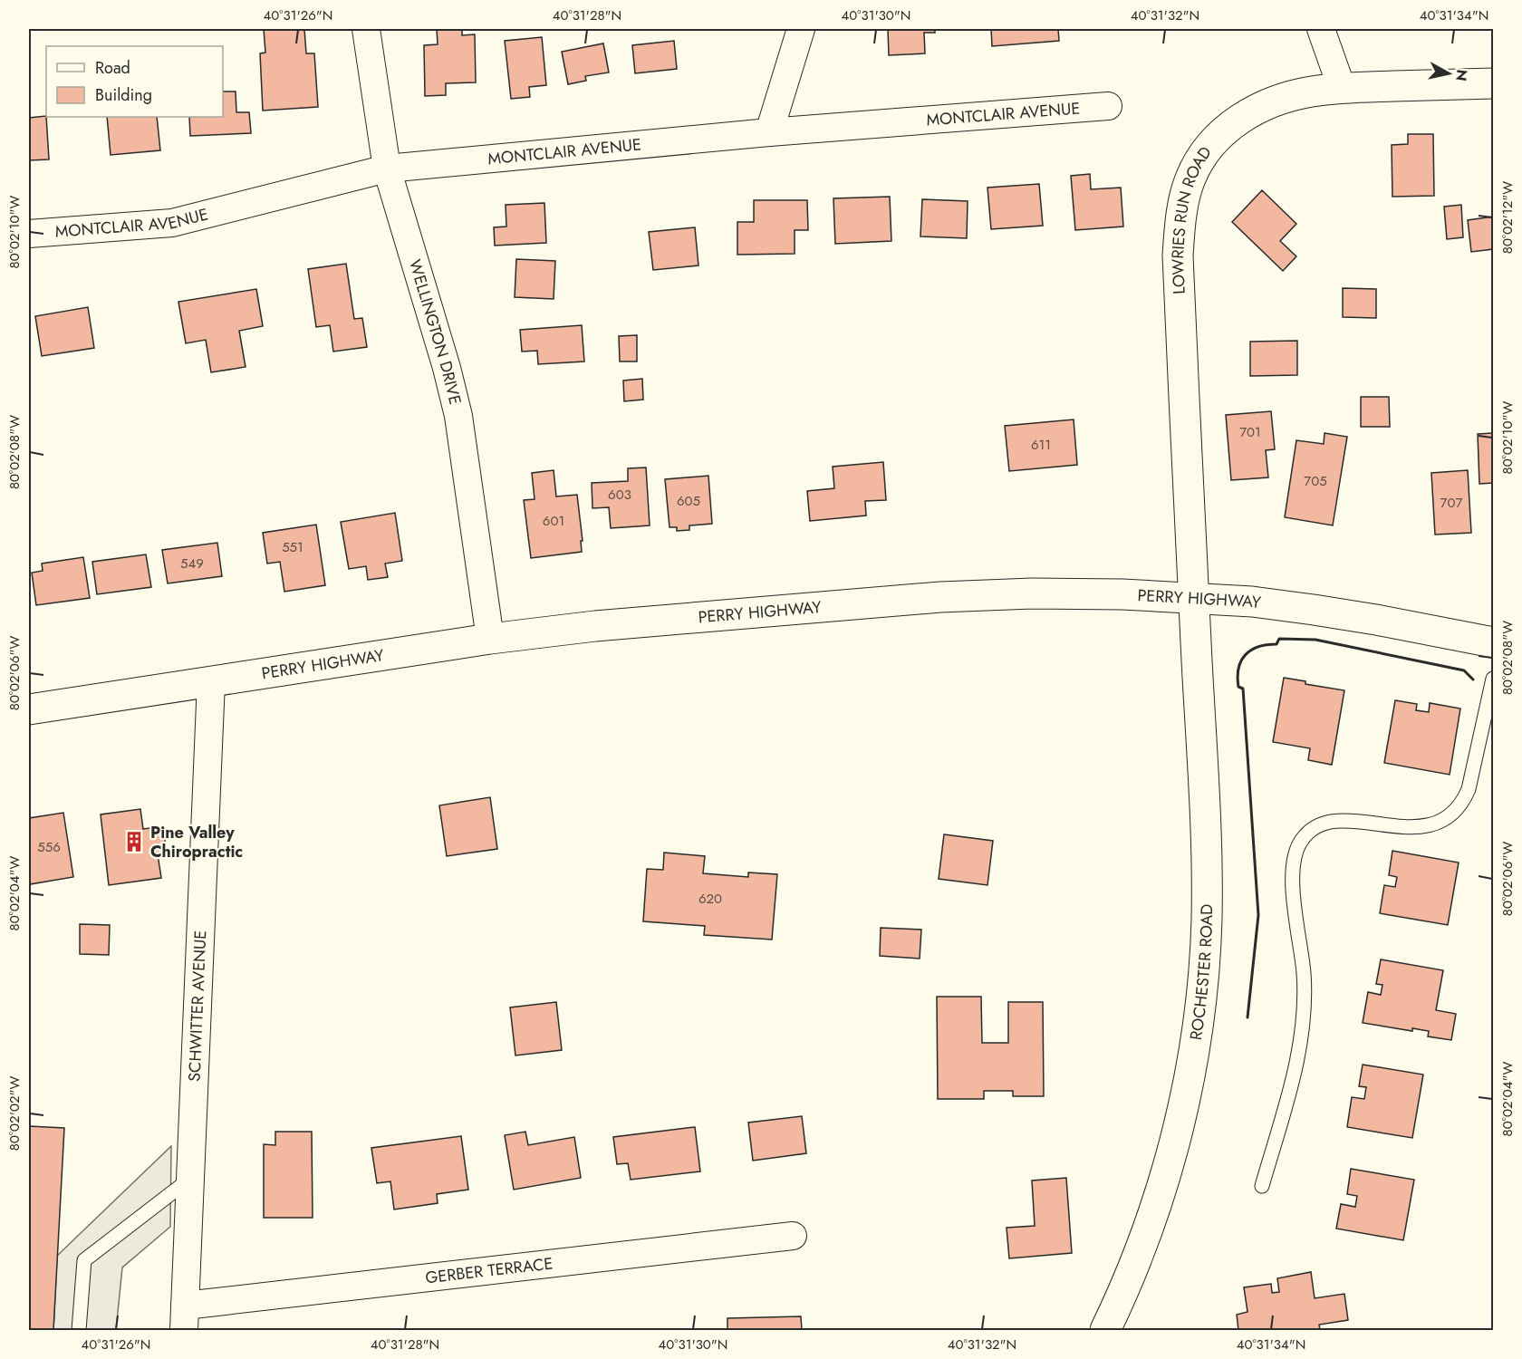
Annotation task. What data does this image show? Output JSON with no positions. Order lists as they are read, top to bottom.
{
  "streets": {
    "street": [
      "MONTCLAIR AVENUE",
      "LOWRIES RUN ROAD",
      "WELLINGTON DRIVE",
      "PERRY HIGHWAY",
      "ROCHESTER ROAD",
      "SCHWITTER AVENUE",
      "GERBER TERRACE"
    ]
  },
  "crossings": [
    ["MONTCLAIR AVENUE", "WELLINGTON DRIVE"],
    ["LOWRIES RUN ROAD", "PERRY HIGHWAY"],
    ["LOWRIES RUN ROAD", "ROCHESTER ROAD"],
    ["WELLINGTON DRIVE", "PERRY HIGHWAY"],
    ["PERRY HIGHWAY", "ROCHESTER ROAD"],
    ["PERRY HIGHWAY", "SCHWITTER AVENUE"],
    ["SCHWITTER AVENUE", "GERBER TERRACE"]
  ],
  "places": {
    "building": ["Pine Valley Chiropractic"]
  },
  "house_numbers": [
    "701",
    "611",
    "705",
    "603",
    "605",
    "707",
    "601",
    "551",
    "549",
    "556",
    "620"
  ],
  "legend": ["Road", "Building"],
  "north": "right",
  "coordinates": [
    "40°31'26\"N",
    "40°31'28\"N",
    "40°31'30\"N",
    "40°31'32\"N",
    "40°31'34\"N",
    "80°02'12\"W",
    "80°02'10\"W",
    "80°02'08\"W",
    "80°02'06\"W",
    "80°02'04\"W",
    "80°02'02\"W"
  ]
}
